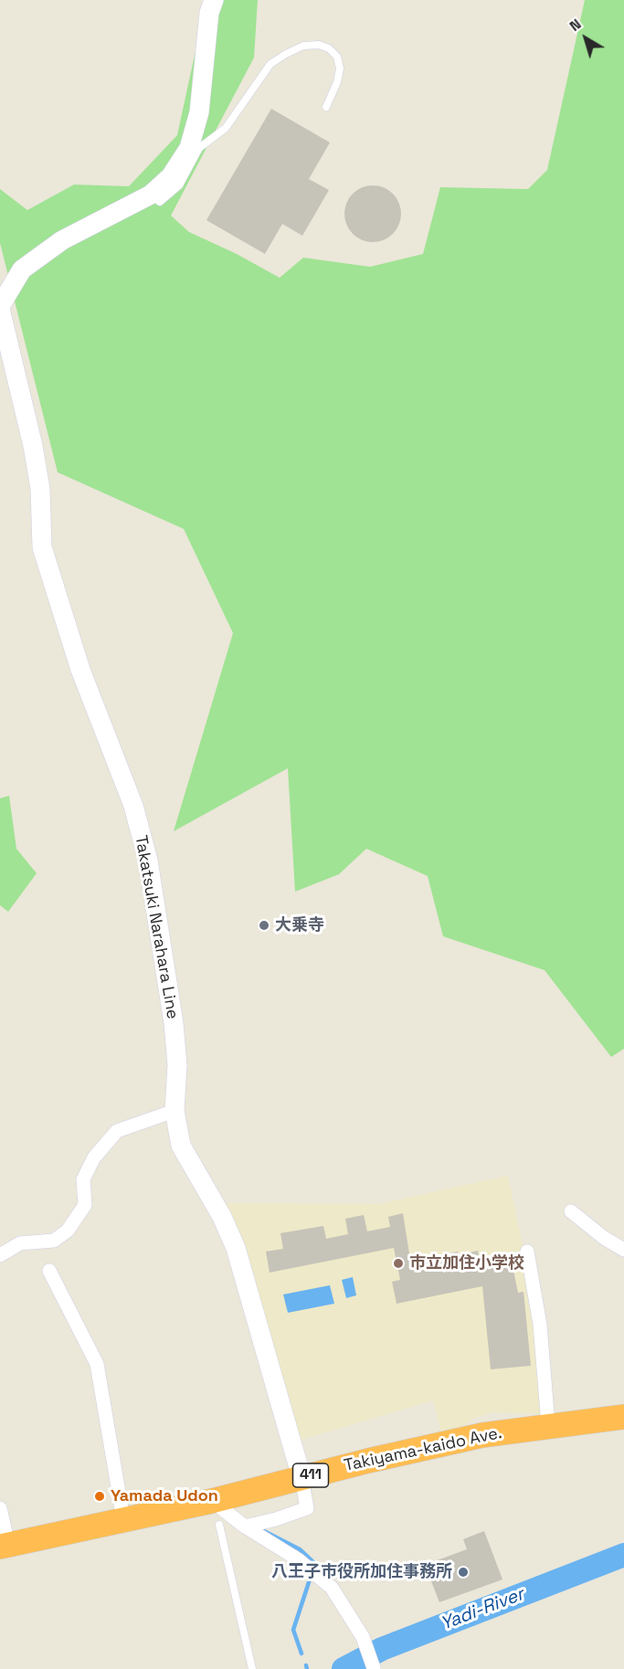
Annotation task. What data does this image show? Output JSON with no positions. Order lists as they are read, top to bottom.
{
  "streets": {
    "highway": ["Takiyama-kaido Ave.", "411"],
    "main road": ["Takatsuki Narahara Line"]
  },
  "crossings": [
    ["Takatsuki Narahara Line", "Takiyama-kaido Ave."]
  ],
  "water": ["Yadi-River"],
  "places": [
    "大乗寺",
    "市立加住小学校",
    "Yamada Udon",
    "八王子市役所加住事務所"
  ],
  "north": "top left"
}
